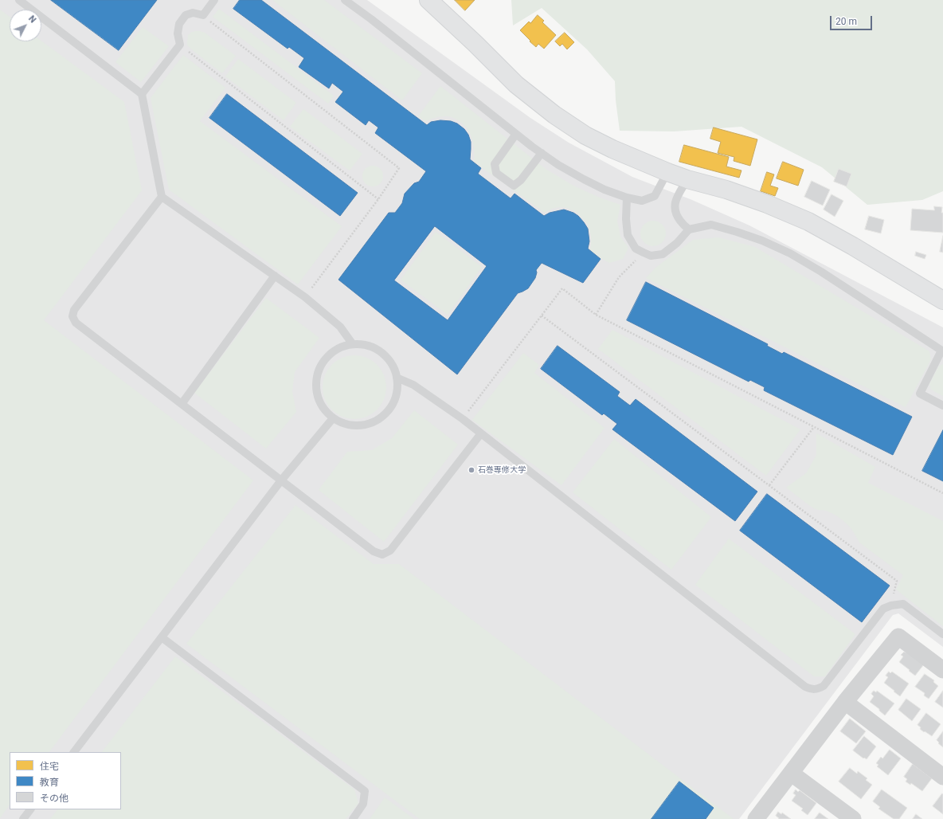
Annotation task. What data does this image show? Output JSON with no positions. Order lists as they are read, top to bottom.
{
  "places": ["石巻専修大学"],
  "legend": ["住宅", "教育", "その他"],
  "scale_bar": "20 m",
  "north": "top right"
}
